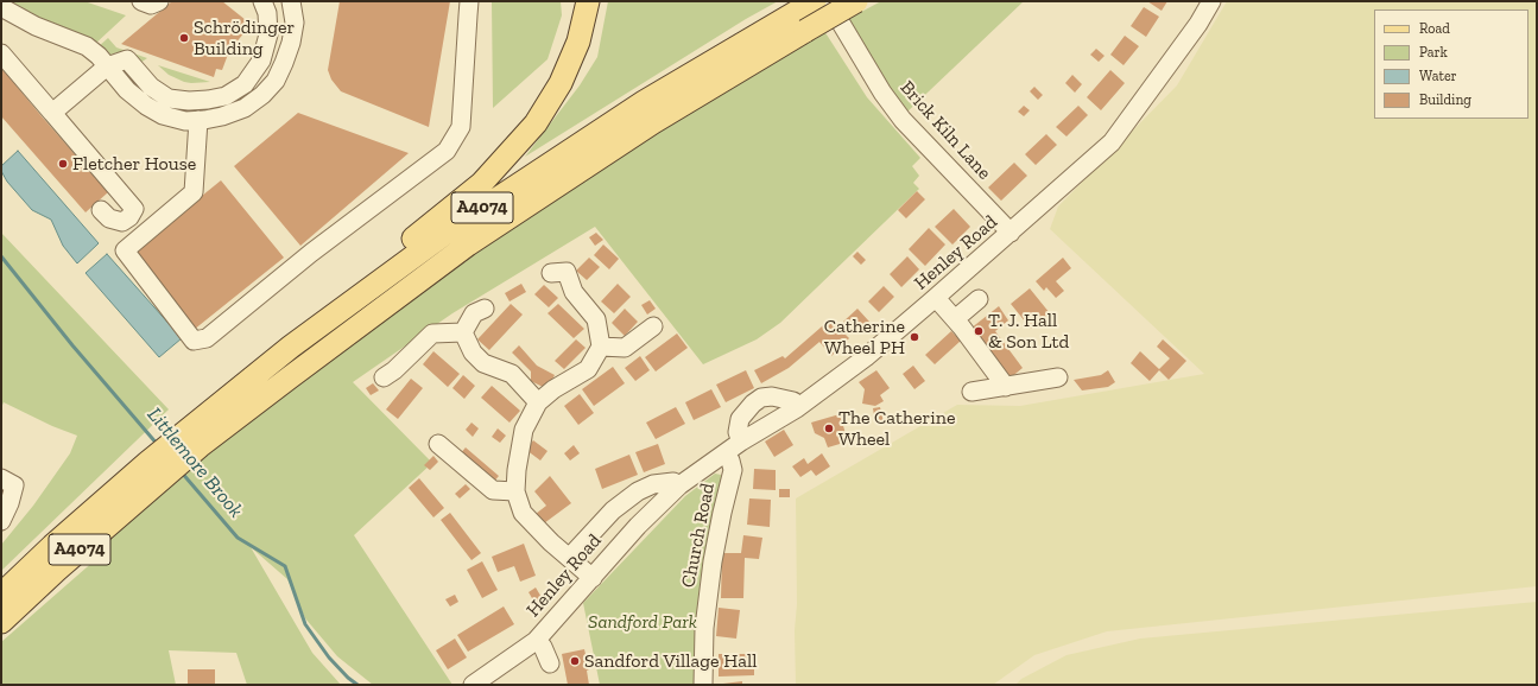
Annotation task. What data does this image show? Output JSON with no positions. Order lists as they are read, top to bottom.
{
  "streets": {
    "main road": ["A4074"],
    "street": ["Brick Kiln Lane", "Henley Road", "Church Road"]
  },
  "crossings": [
    ["Brick Kiln Lane", "Henley Road"],
    ["Henley Road", "Church Road"]
  ],
  "water": ["Littlemore Brook"],
  "parks": ["Sandford Park"],
  "places": [
    "Schrödinger Building",
    "Fletcher House",
    "T. J. Hall & Son Ltd",
    "Catherine Wheel PH",
    "The Catherine Wheel",
    "Sandford Village Hall"
  ],
  "legend": [
    "Road",
    "Park",
    "Water",
    "Building"
  ]
}
